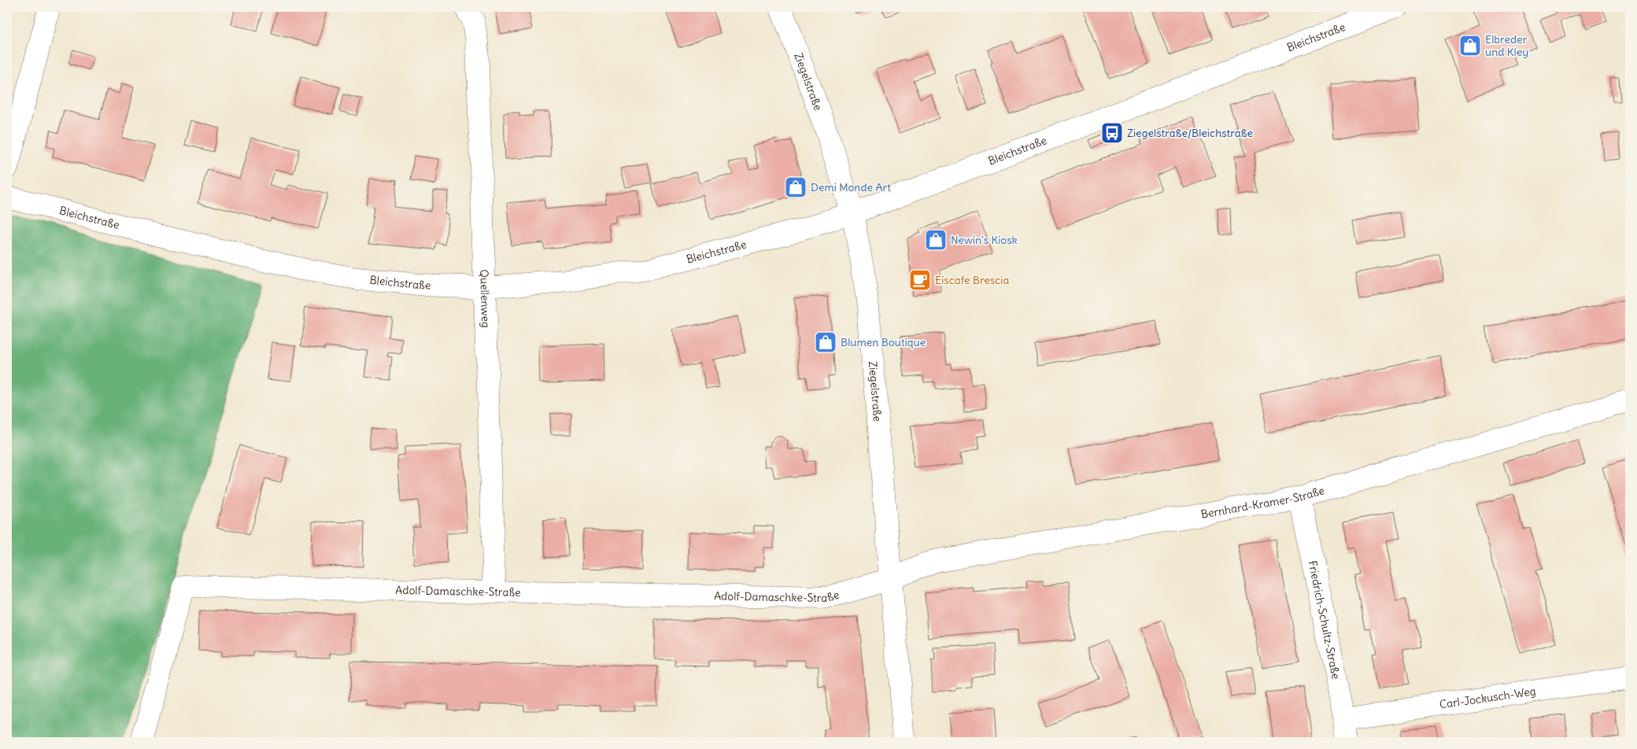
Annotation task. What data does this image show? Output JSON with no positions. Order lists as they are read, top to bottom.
{
  "streets": {
    "street": [
      "Bleichstraße",
      "Ziegelstraße",
      "Quellenweg",
      "Bernhard-Kramer-Straße",
      "Adolf-Damaschke-Straße",
      "Friedrich-Schultz-Straße",
      "Carl-Jockusch-Weg"
    ]
  },
  "crossings": [
    ["Bleichstraße", "Ziegelstraße"],
    ["Bleichstraße", "Quellenweg"],
    ["Ziegelstraße", "Bernhard-Kramer-Straße"],
    ["Ziegelstraße", "Adolf-Damaschke-Straße"],
    ["Quellenweg", "Adolf-Damaschke-Straße"],
    ["Bernhard-Kramer-Straße", "Adolf-Damaschke-Straße"],
    ["Bernhard-Kramer-Straße", "Friedrich-Schultz-Straße"],
    ["Friedrich-Schultz-Straße", "Carl-Jockusch-Weg"]
  ],
  "places": {
    "shop": [
      "Elbreder und Kley",
      "Demi Monde Art",
      "Newin's Kiosk",
      "Blumen Boutique"
    ],
    "bus stop": ["Ziegelstraße/Bleichstraße"],
    "cafe": ["Eiscafe Brescia"]
  }
}
